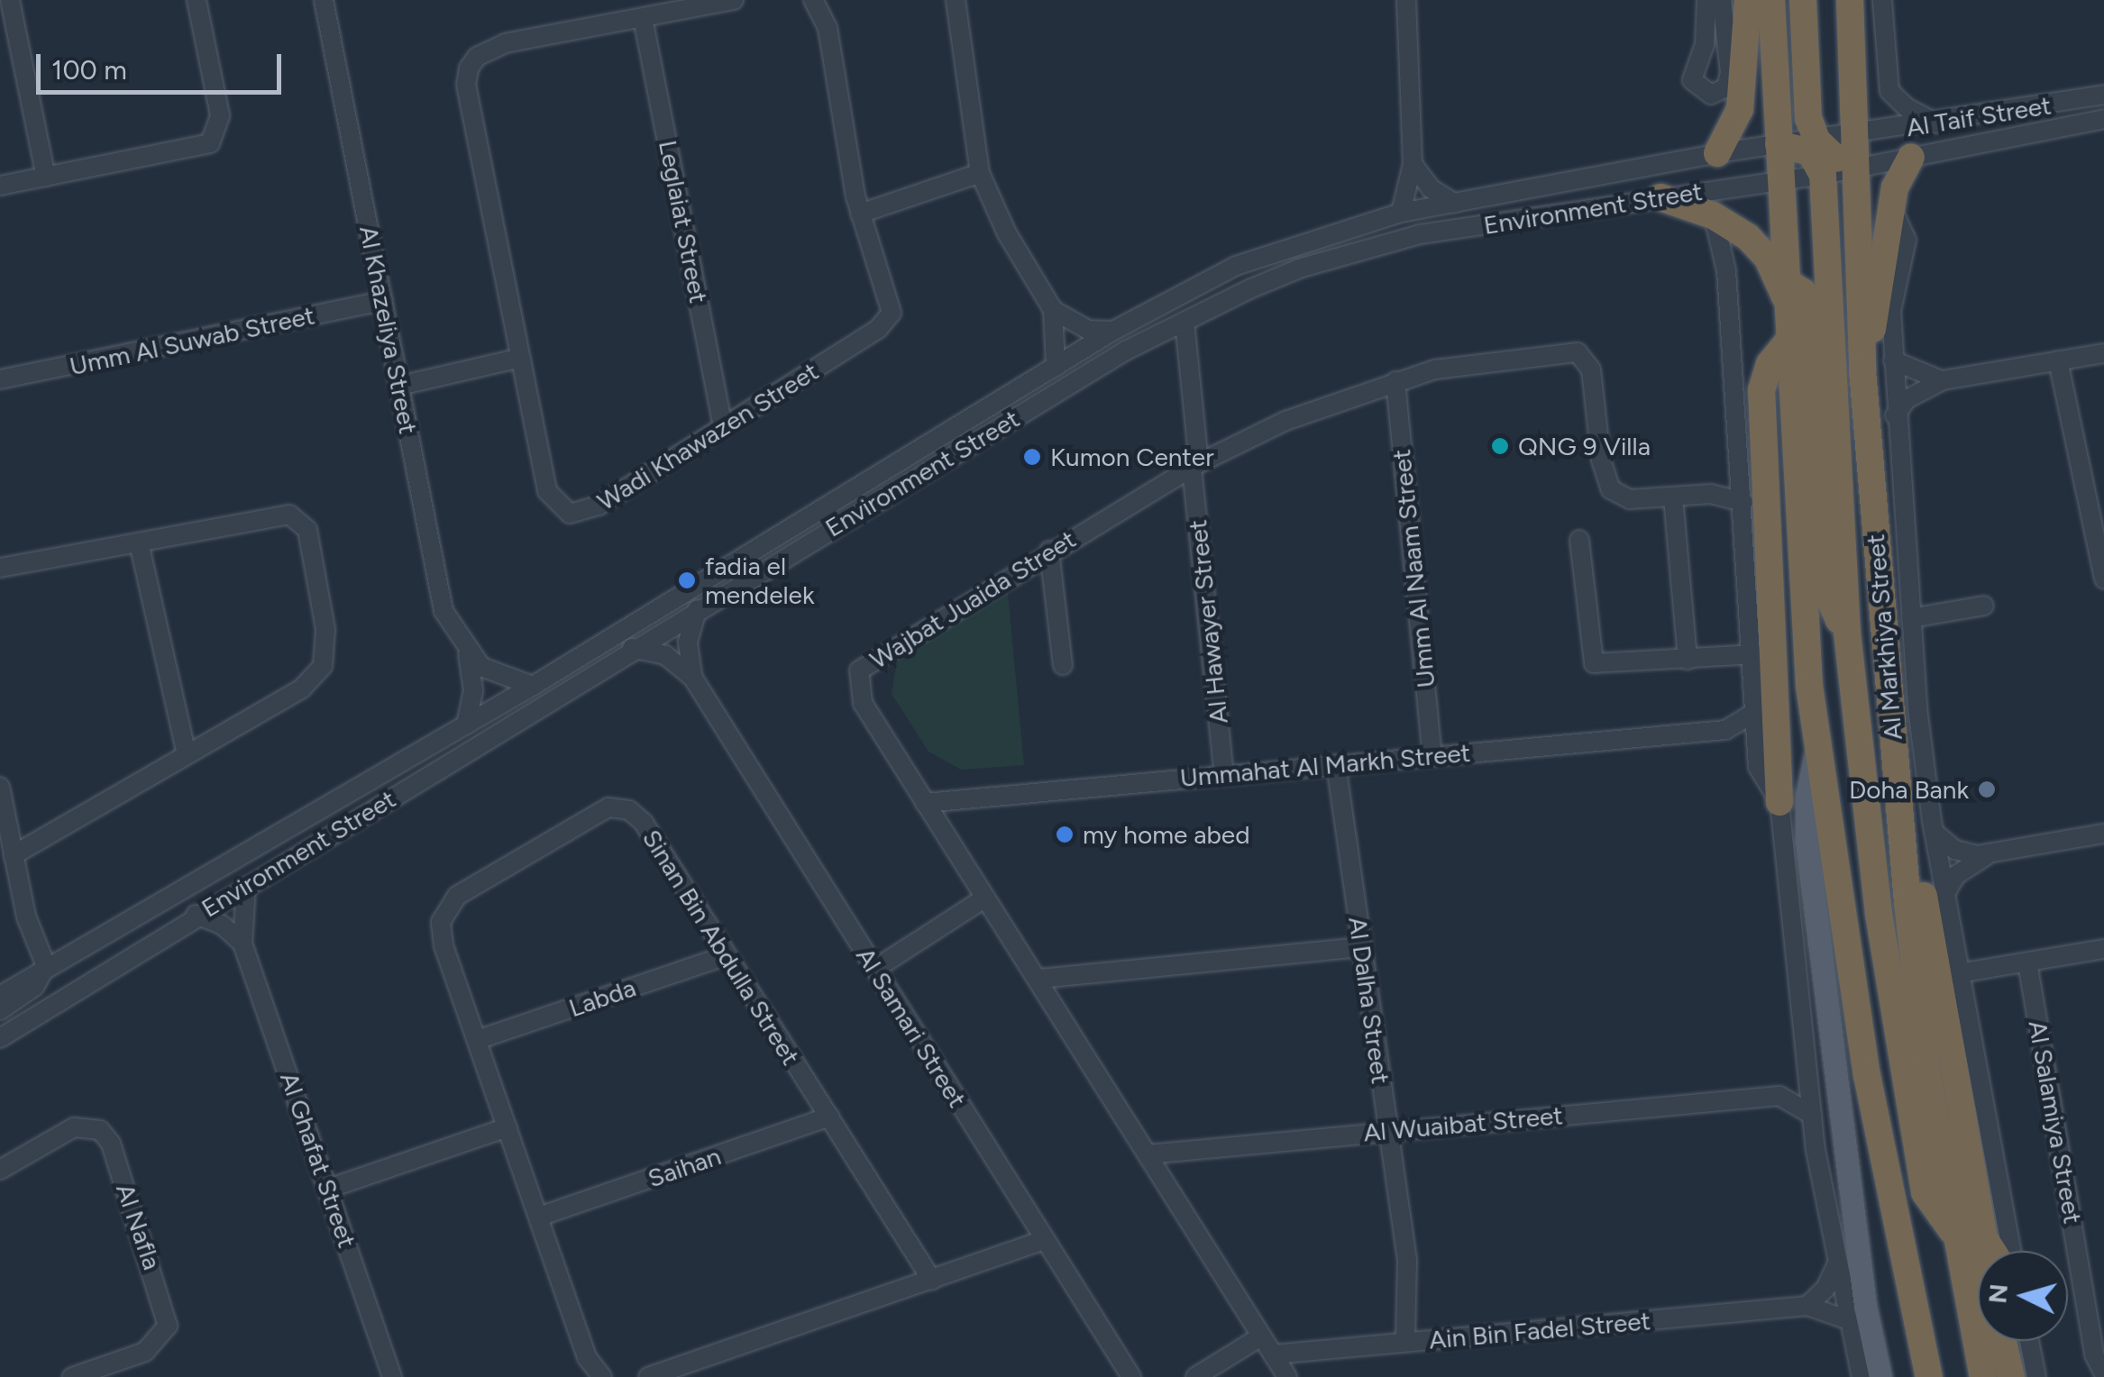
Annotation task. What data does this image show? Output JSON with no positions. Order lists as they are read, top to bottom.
{
  "streets": {
    "highway": ["Al Markhiya Street"],
    "street": [
      "Al Taif Street",
      "Environment Street",
      "Leglaiat Street",
      "Al Khazeliya Street",
      "Umm Al Suwab Street",
      "Wadi Khawazen Street",
      "Umm Al Naam Street",
      "Wajbat Juaida Street",
      "Al Hawayer Street",
      "Ummahat Al Markh Street",
      "Sinan Bin Abdulla Street",
      "Labda",
      "Al Dalha Street",
      "Al Samari Street",
      "Al Salamiya Street",
      "Al Wuaibat Street",
      "Al Ghafat Street",
      "Saihan",
      "Al Nafla",
      "Ain Bin Fadel Street"
    ]
  },
  "crossings": [
    ["Al Taif Street", "Environment Street"],
    ["Al Taif Street", "Al Markhiya Street"],
    ["Environment Street", "Al Khazeliya Street"],
    ["Environment Street", "Al Hawayer Street"],
    ["Environment Street", "Al Samari Street"],
    ["Environment Street", "Al Ghafat Street"],
    ["Leglaiat Street", "Wadi Khawazen Street"],
    ["Al Khazeliya Street", "Umm Al Suwab Street"],
    ["Umm Al Naam Street", "Wajbat Juaida Street"],
    ["Umm Al Naam Street", "Ummahat Al Markh Street"],
    ["Wajbat Juaida Street", "Al Hawayer Street"],
    ["Wajbat Juaida Street", "Ummahat Al Markh Street"],
    ["Wajbat Juaida Street", "Al Wuaibat Street"],
    ["Wajbat Juaida Street", "Ain Bin Fadel Street"],
    ["Al Hawayer Street", "Ummahat Al Markh Street"],
    ["Ummahat Al Markh Street", "Al Dalha Street"],
    ["Sinan Bin Abdulla Street", "Labda"],
    ["Sinan Bin Abdulla Street", "Saihan"],
    ["Al Dalha Street", "Al Wuaibat Street"],
    ["Al Dalha Street", "Ain Bin Fadel Street"]
  ],
  "places": [
    "QNG 9 Villa",
    "Kumon Center",
    "fadia el mendelek",
    "Doha Bank",
    "my home abed"
  ],
  "scale_bar": "100 m",
  "north": "left"
}
